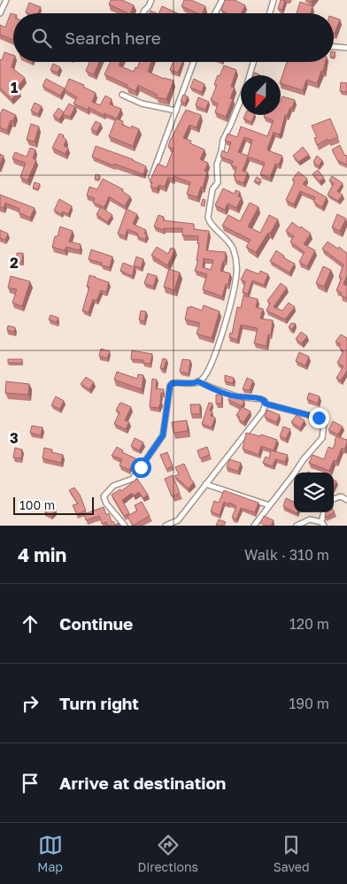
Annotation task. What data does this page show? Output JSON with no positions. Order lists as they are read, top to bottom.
{
  "scale_bar": "100 m",
  "north": "bottom",
  "page": {
    "search": "Search here",
    "scale": "100 m",
    "heading": ["4 min", "Walk · 310 m"],
    "list": [
      ["Continue", "120 m"],
      ["Turn right", "190 m"],
      "Arrive at destination"
    ],
    "nav": ["Map", "Directions", "Saved"]
  },
  "grid": {
    "rows": ["1", "2", "3"]
  }
}
